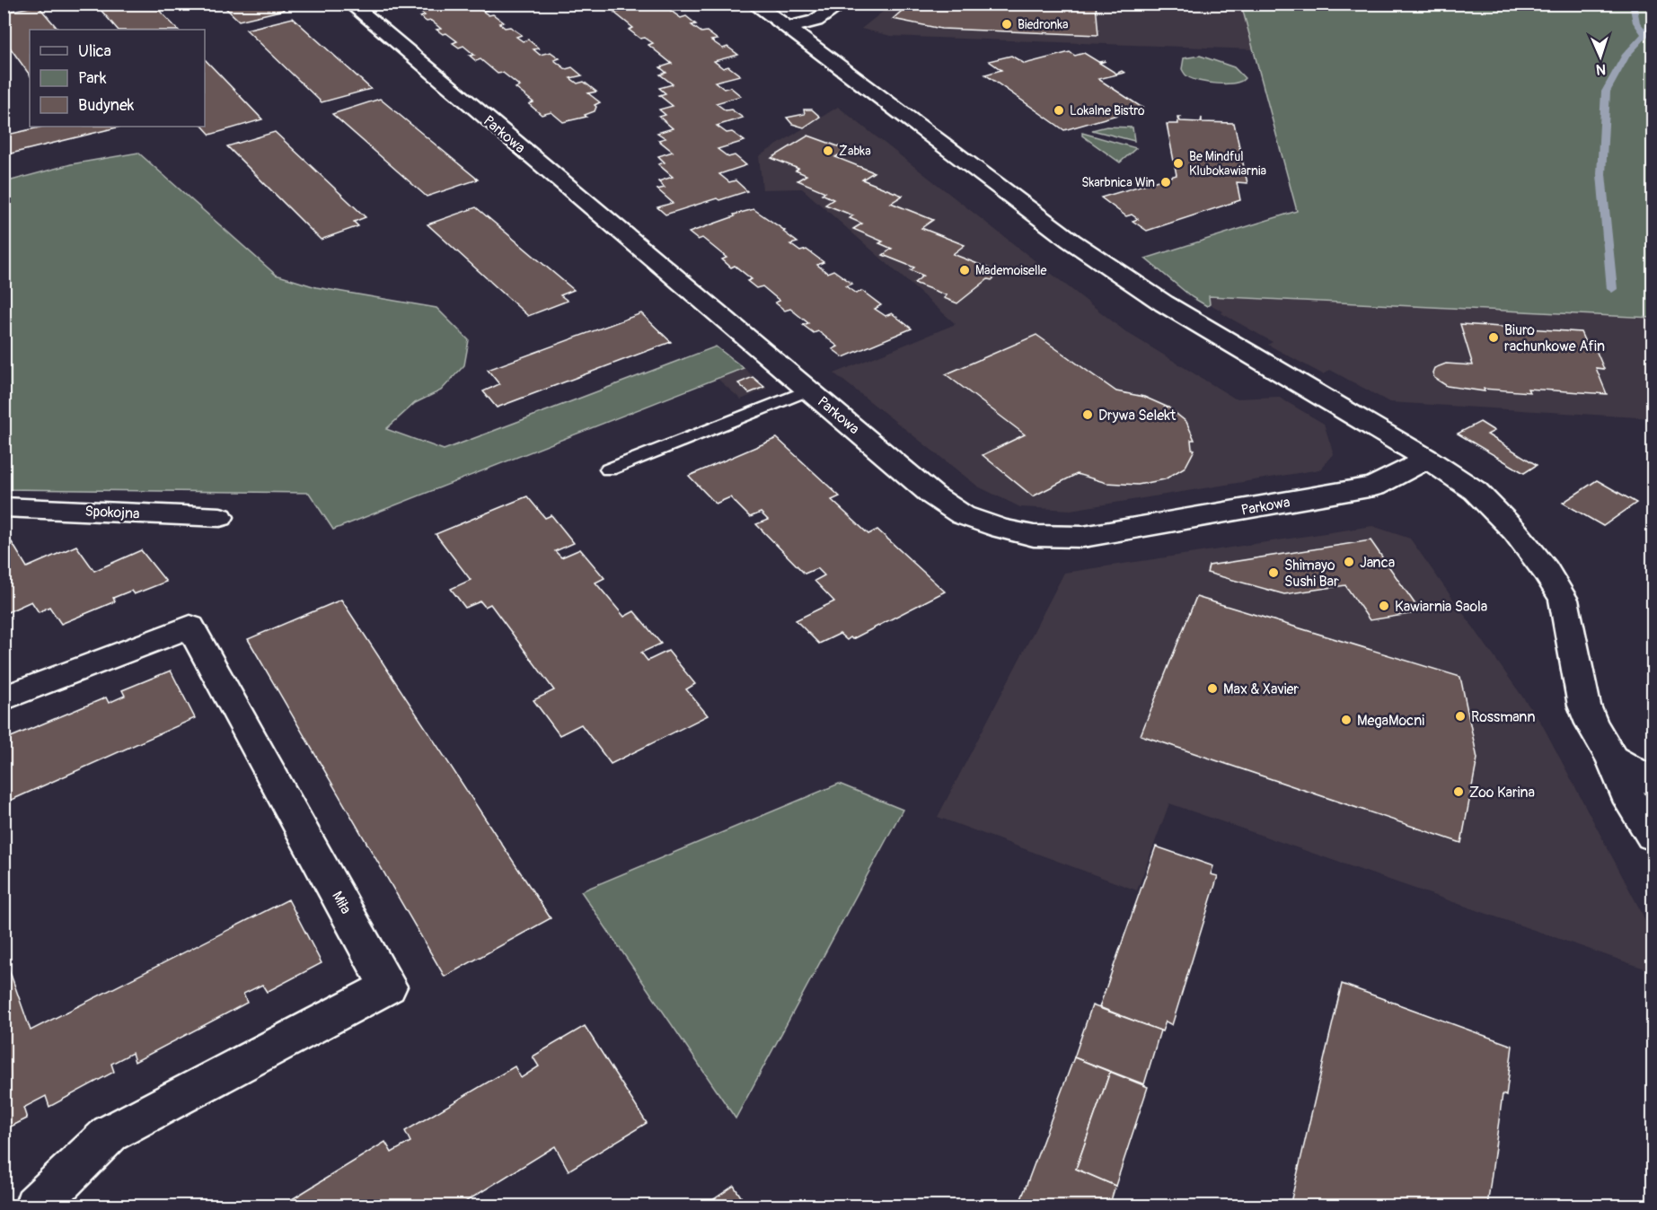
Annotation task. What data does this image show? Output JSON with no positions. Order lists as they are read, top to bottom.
{
  "streets": {
    "street": ["Parkowa", "Spokojna", "Miła"]
  },
  "places": [
    "Biedronka",
    "Lokalne Bistro",
    "Żabka",
    "Be Mindful Klubokawiarnia",
    "Skarbnica Win",
    "Mademoiselle",
    "Biuro rachunkowe Afin",
    "Drywa Selekt",
    "Janca",
    "Shimayo Sushi Bar",
    "Kawiarnia Saola",
    "Max & Xavier",
    "Rossmann",
    "MegaMocni",
    "Zoo Karina"
  ],
  "legend": ["Ulica", "Park", "Budynek"],
  "north": "bottom"
}
